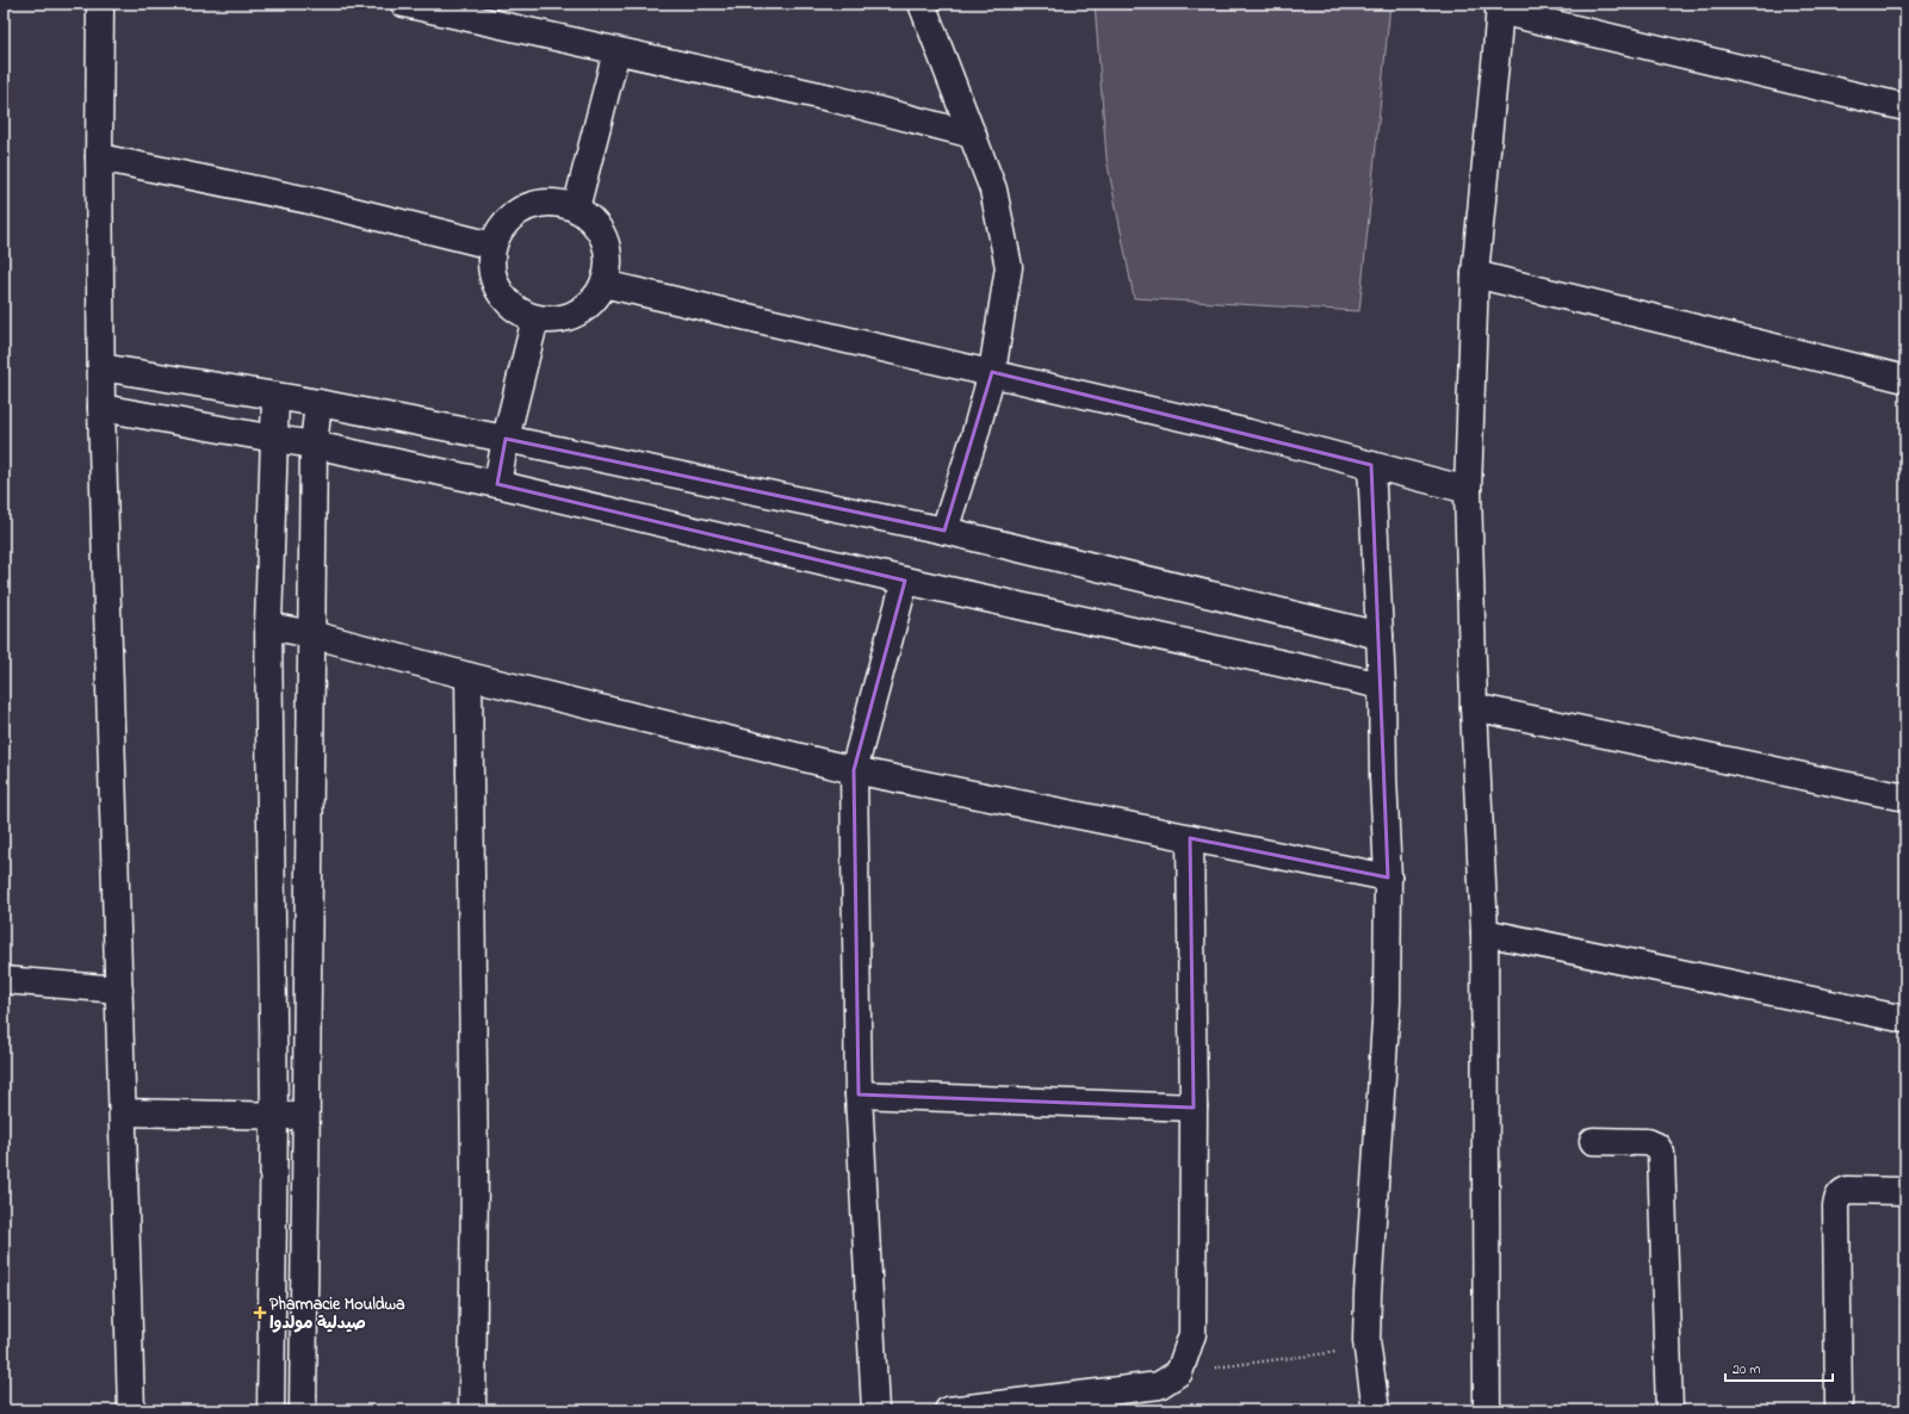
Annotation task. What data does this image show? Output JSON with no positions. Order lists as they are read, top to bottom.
{
  "places": {
    "health": ["Pharmacie Mouldwa صيدلية مولدوا"]
  },
  "scale_bar": "20 m"
}
